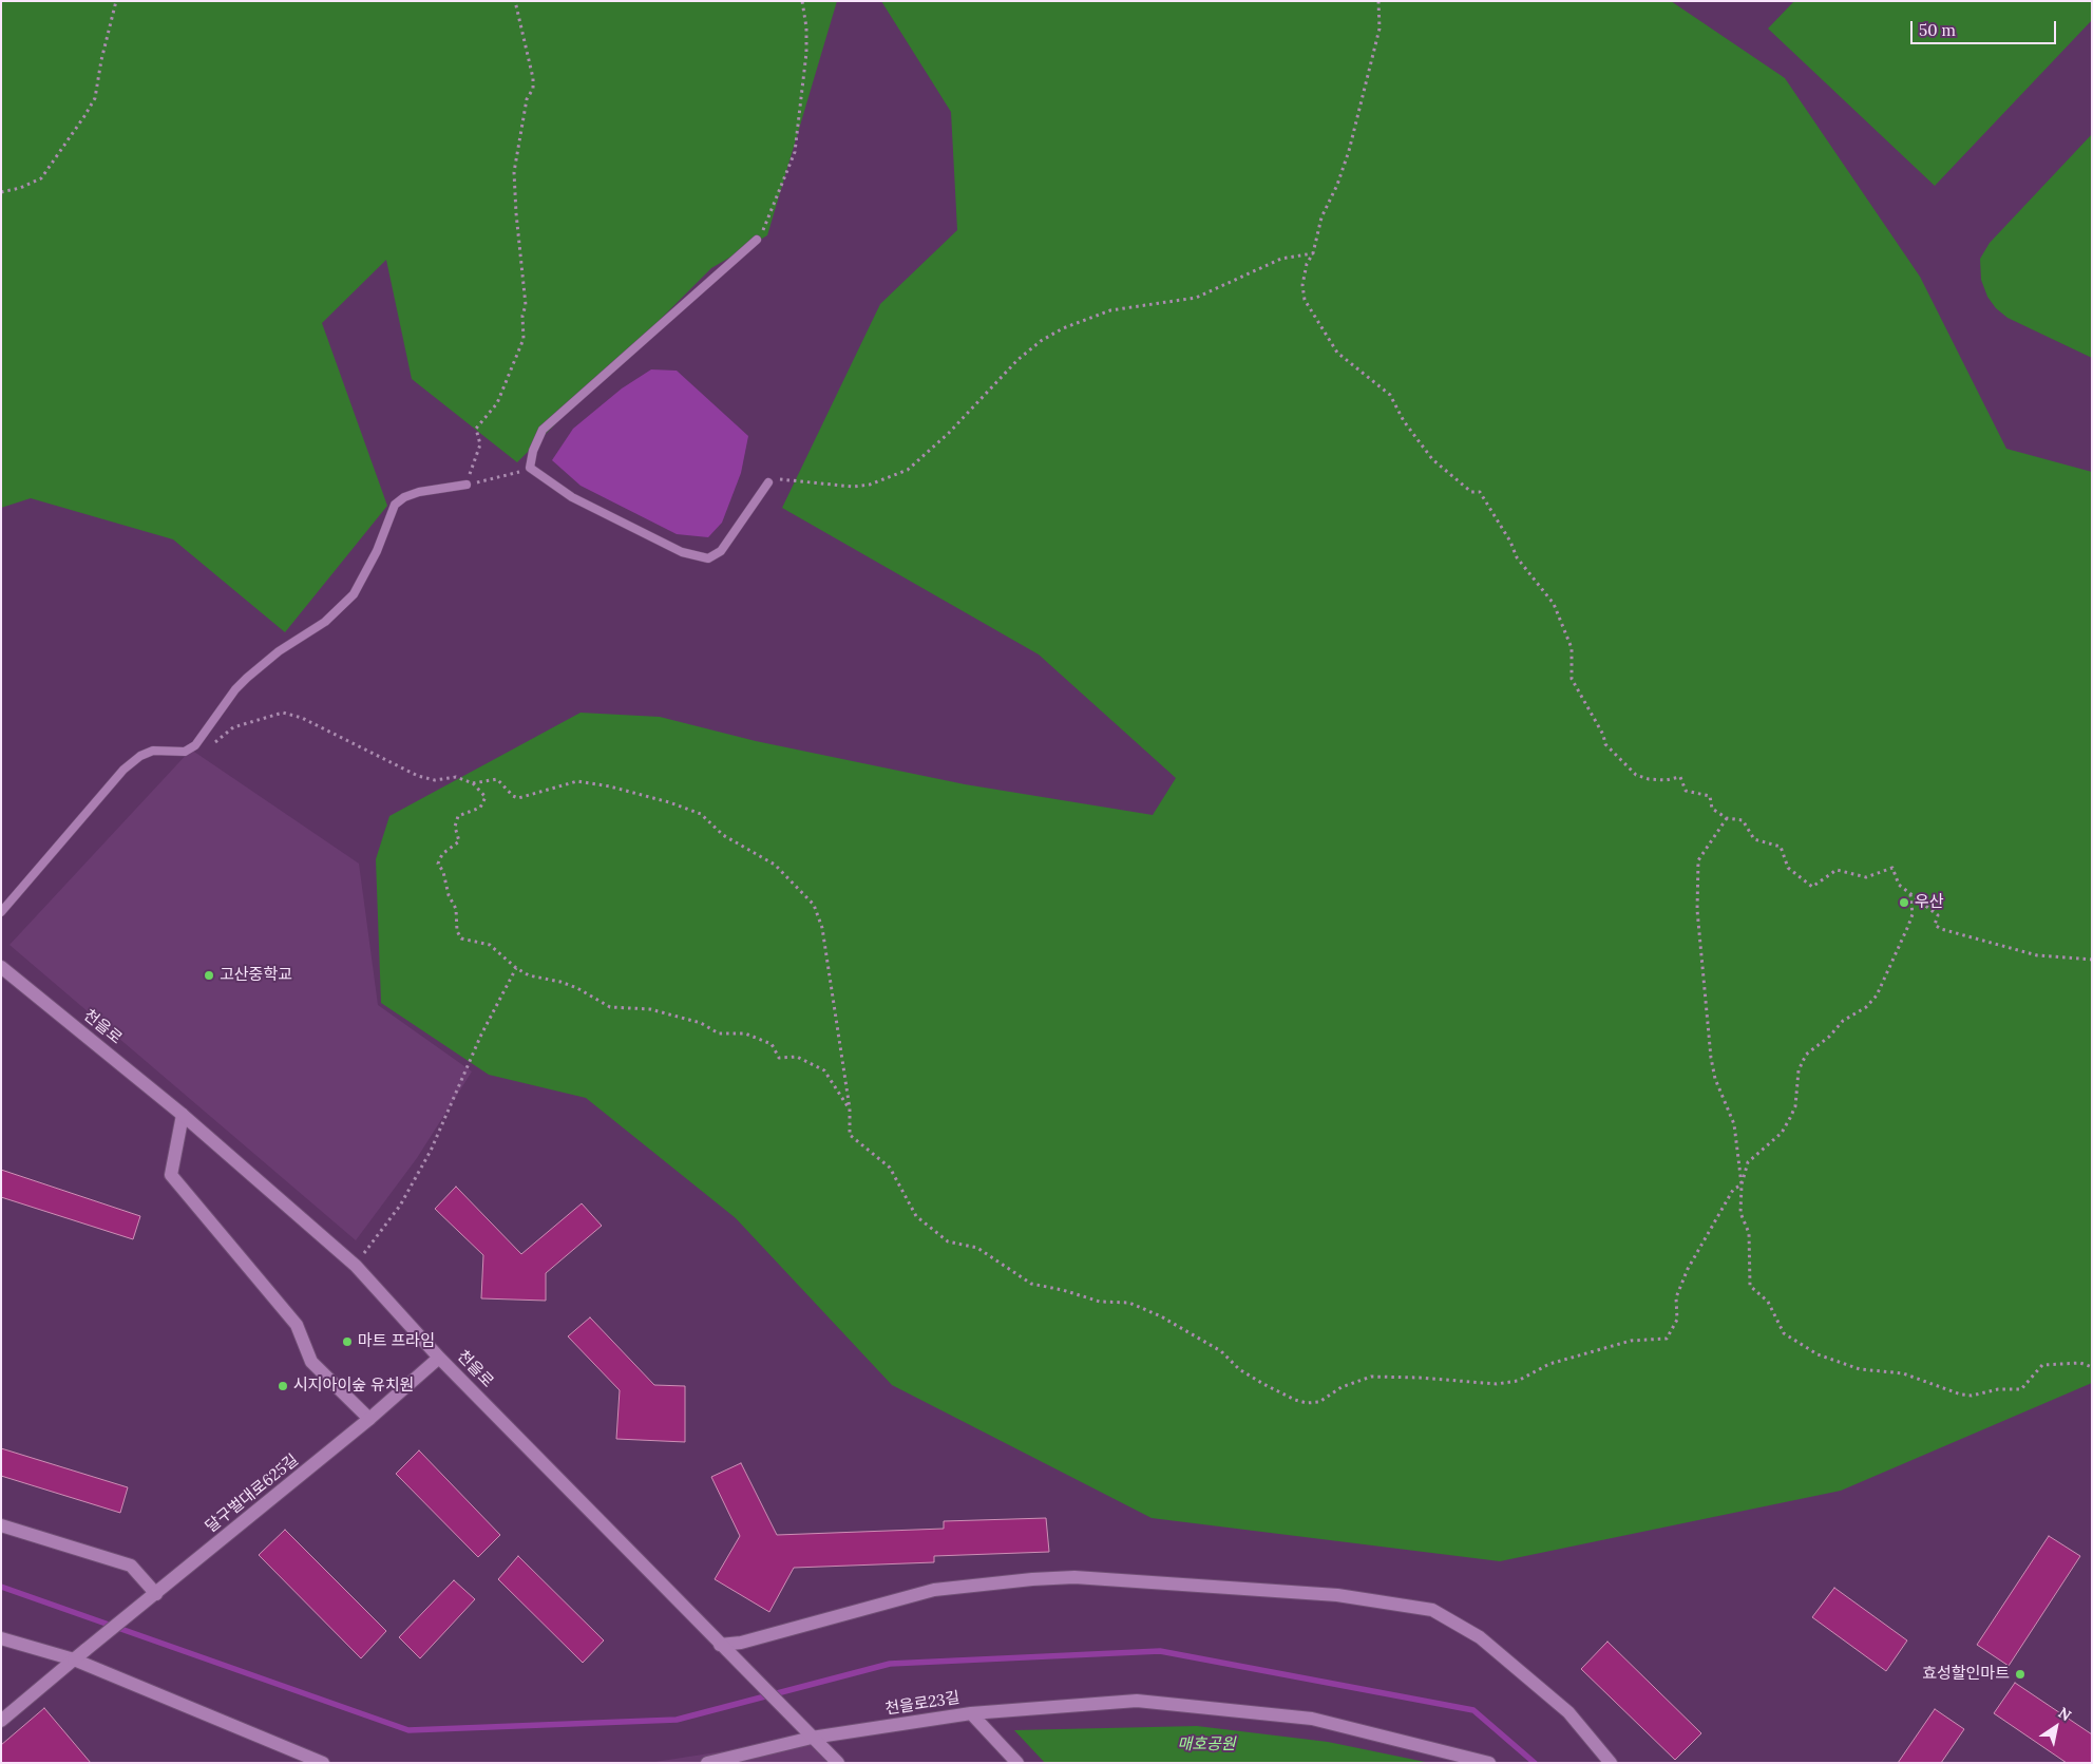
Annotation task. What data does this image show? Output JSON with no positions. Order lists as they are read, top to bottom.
{
  "streets": {
    "street": ["천을로", "달구벌대로625길", "천을로23길"]
  },
  "crossings": [
    ["천을로", "달구벌대로625길"],
    ["천을로", "천을로23길"]
  ],
  "parks": ["매호공원"],
  "places": [
    "우산",
    "고산중학교",
    "마트 프라임",
    "시지아이숲 유치원",
    "효성할인마트"
  ],
  "scale_bar": "50 m",
  "north": "top right"
}
